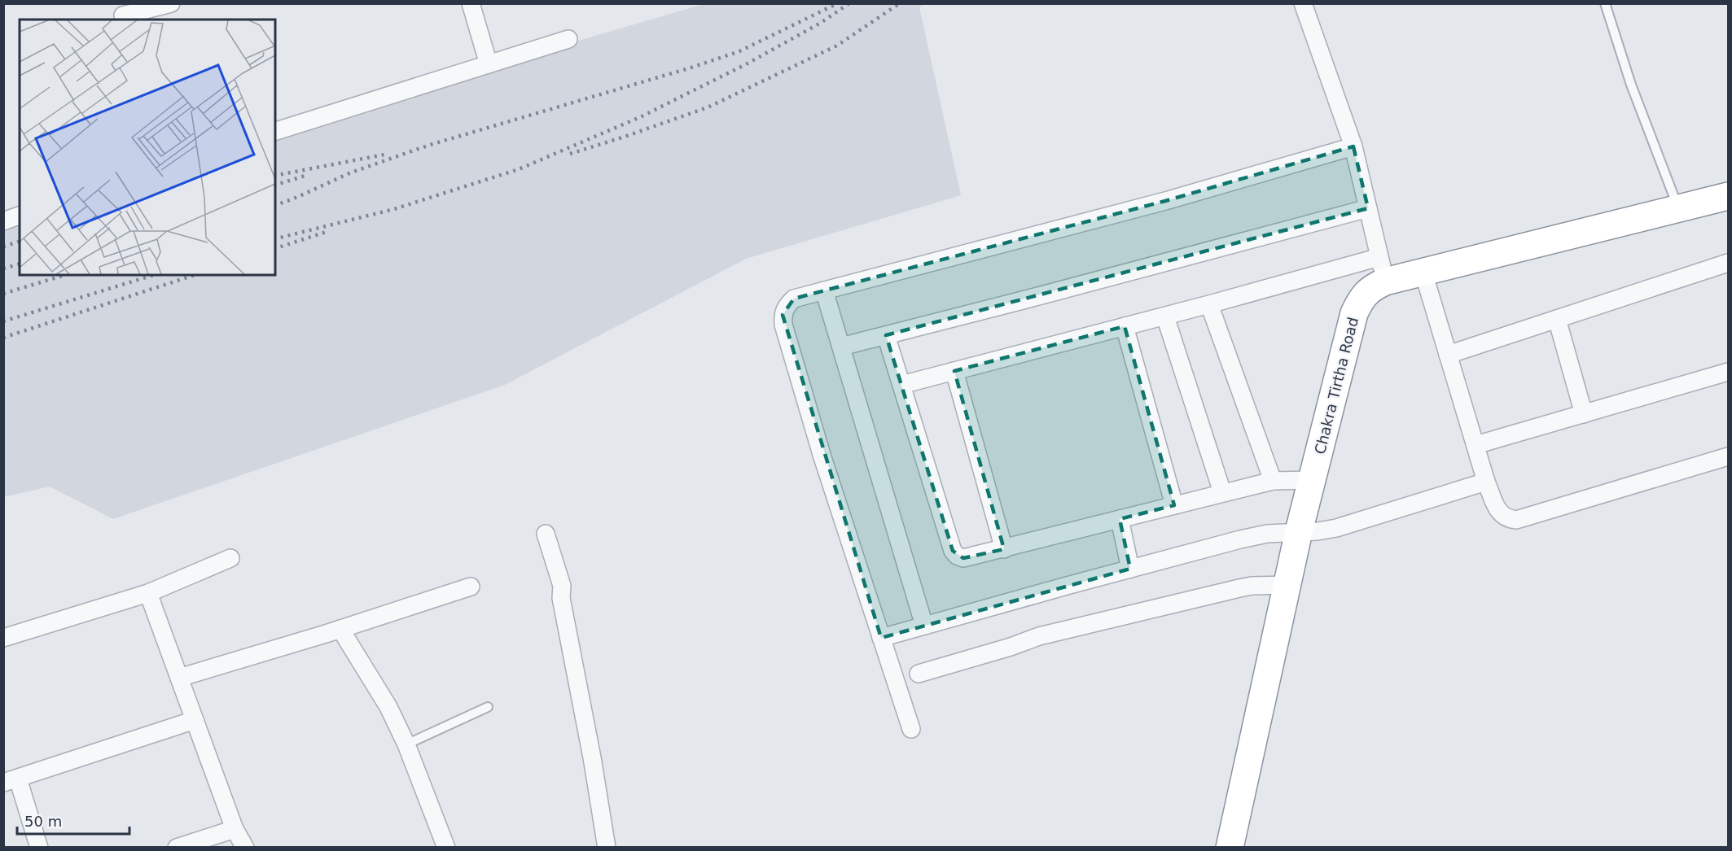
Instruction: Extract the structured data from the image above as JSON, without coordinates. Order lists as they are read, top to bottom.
{
  "streets": {
    "highway": ["Chakra Tirtha Road"]
  },
  "scale_bar": "50 m"
}
